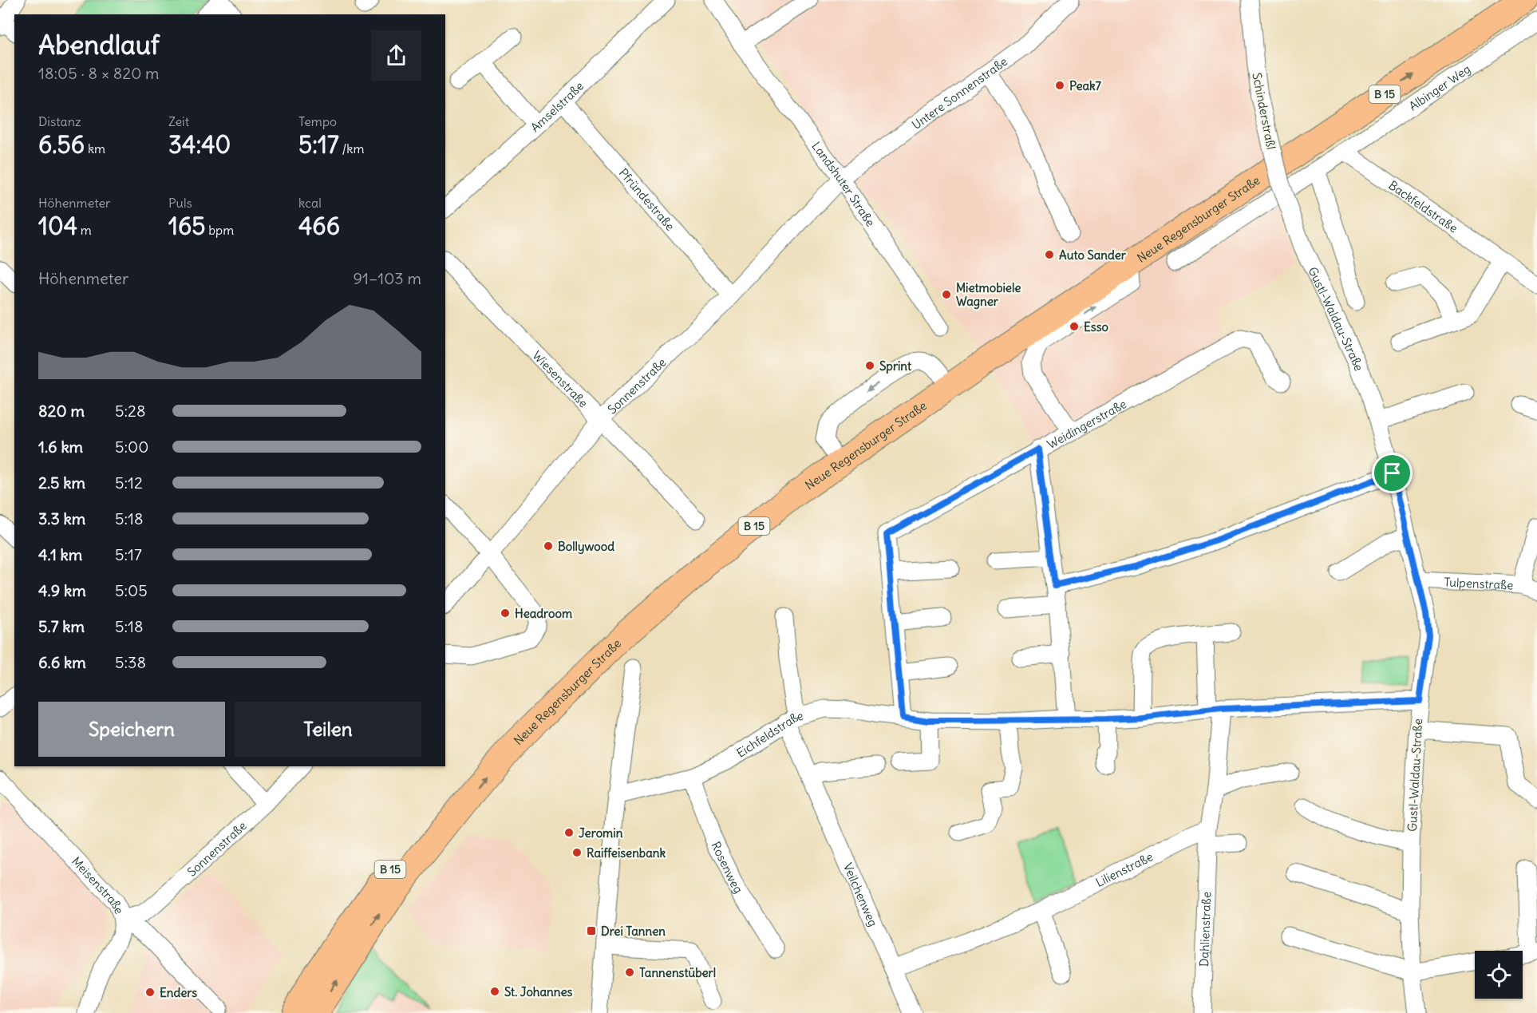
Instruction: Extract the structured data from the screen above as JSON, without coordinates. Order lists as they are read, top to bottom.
{
  "streets": {
    "highway": ["B 15", "Neue Regensburger Straße"],
    "street": [
      "Albinger Weg",
      "Untere Sonnenstraße",
      "Amselstraße",
      "Schinderstraßl",
      "Landshuter Straße",
      "Pfründestraße",
      "Backfeldstraße",
      "Gustl-Waldau-Straße",
      "Wiesenstraße",
      "Sonnenstraße",
      "Weidingerstraße",
      "Tulpenstraße",
      "Eichfeldstraße",
      "Rosenweg",
      "Lilienstraße",
      "Meisenstraße",
      "Veilchenweg",
      "Dahlienstraße"
    ]
  },
  "crossings": [
    ["Albinger Weg", "Backfeldstraße"],
    ["Untere Sonnenstraße", "Landshuter Straße"],
    ["Untere Sonnenstraße", "Sonnenstraße"],
    ["Amselstraße", "Pfründestraße"],
    ["Schinderstraßl", "Gustl-Waldau-Straße"],
    ["Landshuter Straße", "Sonnenstraße"],
    ["Pfründestraße", "Sonnenstraße"],
    ["Gustl-Waldau-Straße", "Tulpenstraße"],
    ["Gustl-Waldau-Straße", "Eichfeldstraße"],
    ["Wiesenstraße", "Sonnenstraße"],
    ["Sonnenstraße", "Meisenstraße"],
    ["Weidingerstraße", "Eichfeldstraße"],
    ["Eichfeldstraße", "Rosenweg"],
    ["Eichfeldstraße", "Veilchenweg"],
    ["Eichfeldstraße", "Dahlienstraße"],
    ["Lilienstraße", "Veilchenweg"],
    ["Lilienstraße", "Dahlienstraße"]
  ],
  "places": {
    "other": [
      "Peak7",
      "Auto Sander",
      "Mietmobiele Wagner",
      "Esso",
      "Sprint",
      "Bollywood",
      "Headroom",
      "Jeromin",
      "Raiffeisenbank",
      "Tannenstüberl",
      "St. Johannes",
      "Enders"
    ],
    "transit": ["Drei Tannen"]
  },
  "page": {
    "heading": ["Abendlauf", "18:05 · 8 × 820 m"],
    "stats": [
      ["Distanz", "6.56 km"],
      ["Zeit", "34:40"],
      ["Tempo", "5:17 /km"],
      ["Höhenmeter", "104 m"],
      ["Puls", "165 bpm"],
      ["kcal", "466"]
    ],
    "chart": ["Höhenmeter", "91–103 m"],
    "list": [
      {
        "name": "820 m",
        "note": "5:28"
      },
      {
        "name": "1.6 km",
        "note": "5:00"
      },
      {
        "name": "2.5 km",
        "note": "5:12"
      },
      {
        "name": "3.3 km",
        "note": "5:18"
      },
      {
        "name": "4.1 km",
        "note": "5:17"
      },
      {
        "name": "4.9 km",
        "note": "5:05"
      },
      {
        "name": "5.7 km",
        "note": "5:18"
      },
      {
        "name": "6.6 km",
        "note": "5:38"
      }
    ],
    "buttons": ["Speichern", "Teilen"]
  }
}
